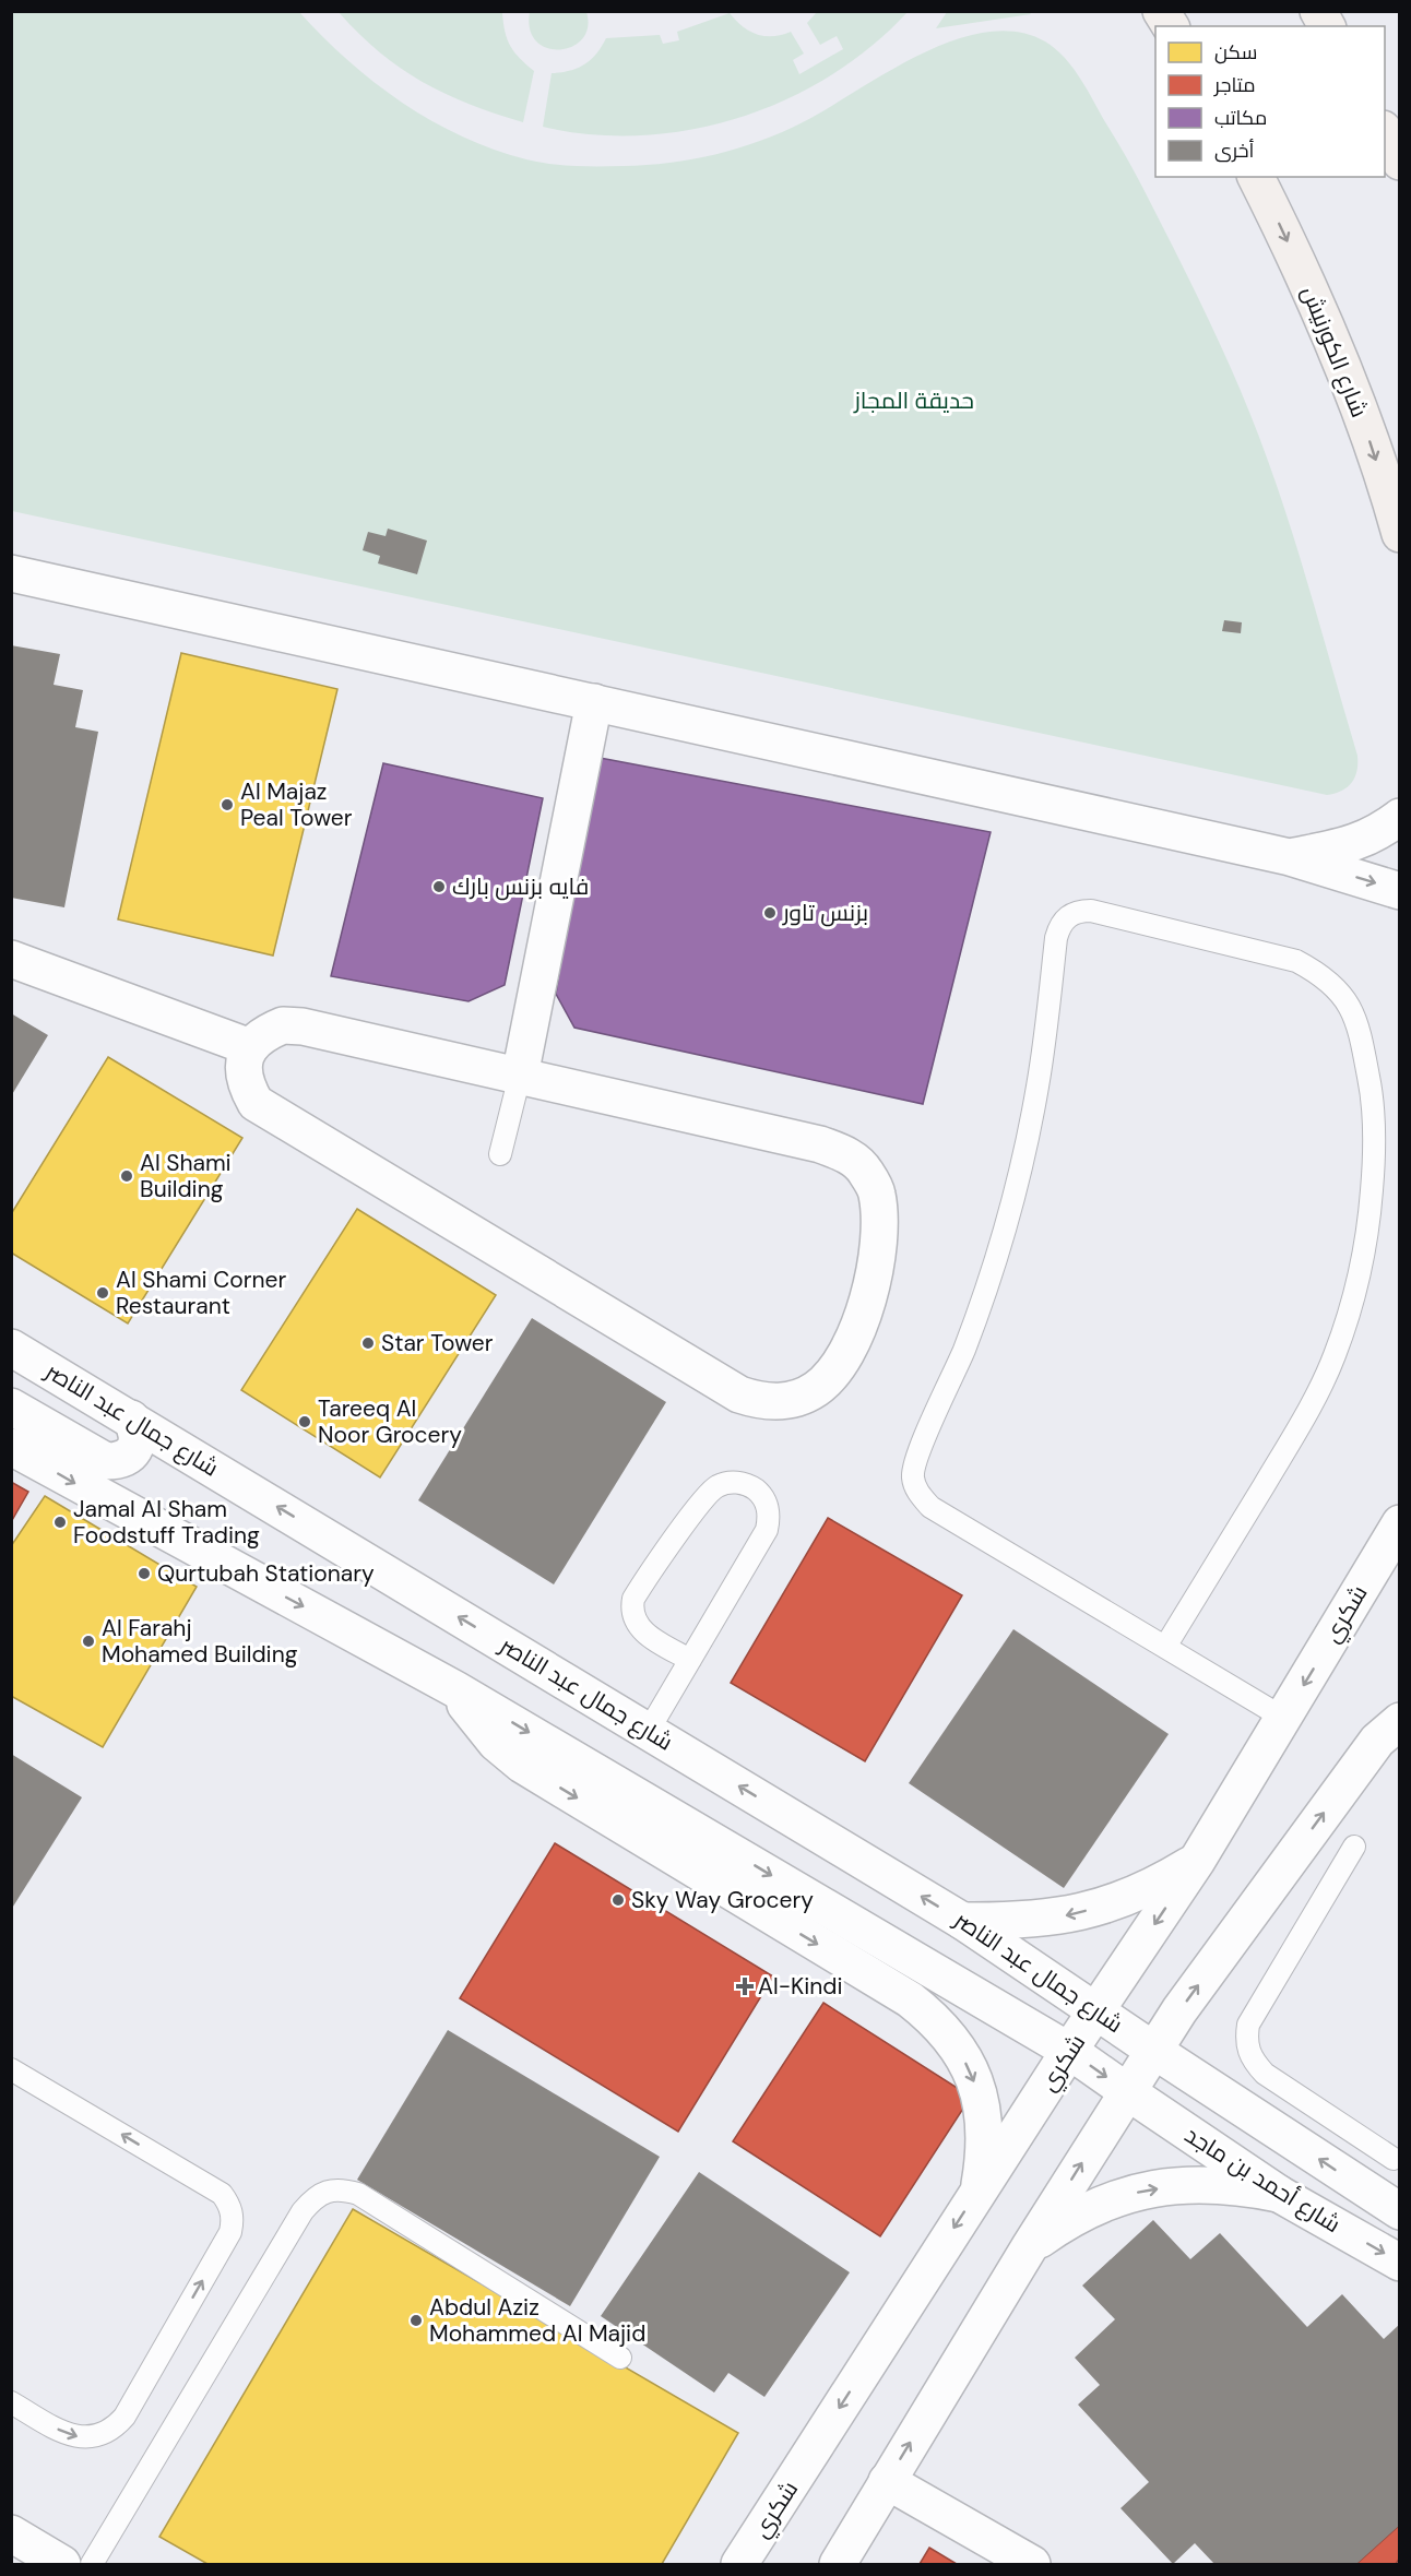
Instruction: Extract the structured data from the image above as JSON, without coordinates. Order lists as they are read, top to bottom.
{
  "streets": {
    "main road": ["شارع الكورنيش"],
    "street": ["شارع جمال عبد الناصر", "شكري", "شارع أحمد بن ماجد"]
  },
  "crossings": [
    ["شارع جمال عبد الناصر", "شكري"],
    ["شارع جمال عبد الناصر", "شارع أحمد بن ماجد"]
  ],
  "one_way": ["شارع الكورنيش"],
  "parks": ["حديقة المجاز"],
  "places": {
    "other": [
      "Al Majaz Peal Tower",
      "فايه بزنس بارك",
      "بزنس تاور",
      "Al Shami Building",
      "Al Shami Corner Restaurant",
      "Star Tower",
      "Tareeq Al Noor Grocery",
      "Jamal Al Sham Foodstuff Trading",
      "Qurtubah Stationary",
      "Al Farahj Mohamed Building",
      "Sky Way Grocery",
      "Abdul Aziz Mohammed Al Majid"
    ],
    "health": ["Al-Kindi"]
  },
  "legend": [
    "سكن",
    "متاجر",
    "مكاتب",
    "أخرى"
  ]
}
